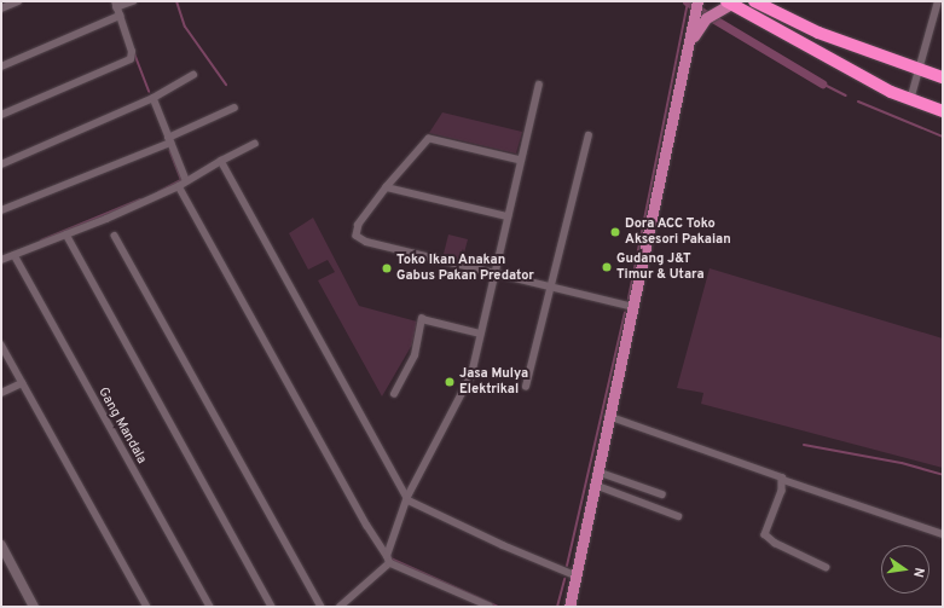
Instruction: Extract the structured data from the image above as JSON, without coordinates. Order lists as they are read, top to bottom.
{
  "streets": {
    "street": ["Gang Mandala"]
  },
  "places": [
    "Dora ACC Toko Aksesori Pakaian",
    "Gudang J&T Timur & Utara",
    "Toko Ikan Anakan Gabus Pakan Predator",
    "Jasa Mulya Elektrikal"
  ],
  "north": "right"
}
